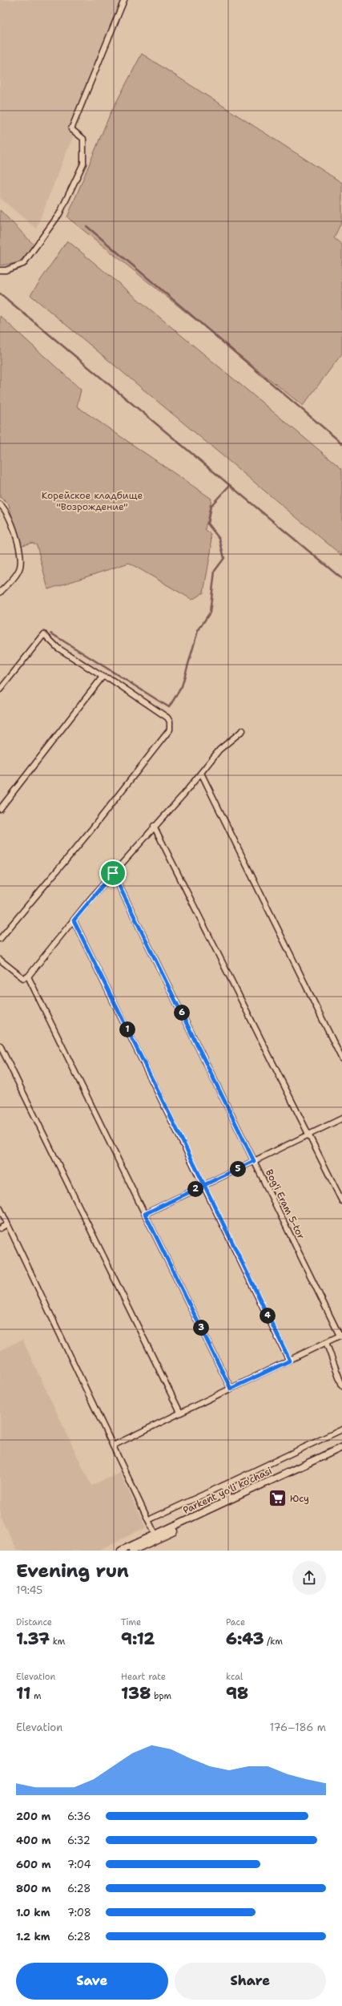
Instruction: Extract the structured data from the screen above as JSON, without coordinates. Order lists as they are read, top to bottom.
{
  "streets": {
    "street": ["Bog'i Eram 5-tor", "Parkent yo'li ko'chasi"]
  },
  "parks": ["Корейское кладбище \"Возрождение\""],
  "places": {
    "supermarket": ["Юсу"]
  },
  "page": {
    "pins": [
      "6",
      "1",
      "5",
      "2",
      "4",
      "3"
    ],
    "heading": ["Evening run", "19:45"],
    "stats": [
      ["Distance", "1.37 km"],
      ["Time", "9:12"],
      ["Pace", "6:43 /km"],
      ["Elevation", "11 m"],
      ["Heart rate", "138 bpm"],
      ["kcal", "98"]
    ],
    "chart": ["Elevation", "176–186 m"],
    "list": [
      {
        "name": "200 m",
        "note": "6:36"
      },
      {
        "name": "400 m",
        "note": "6:32"
      },
      {
        "name": "600 m",
        "note": "7:04"
      },
      {
        "name": "800 m",
        "note": "6:28"
      },
      {
        "name": "1.0 km",
        "note": "7:08"
      },
      {
        "name": "1.2 km",
        "note": "6:28"
      }
    ],
    "buttons": ["Save", "Share"]
  }
}
